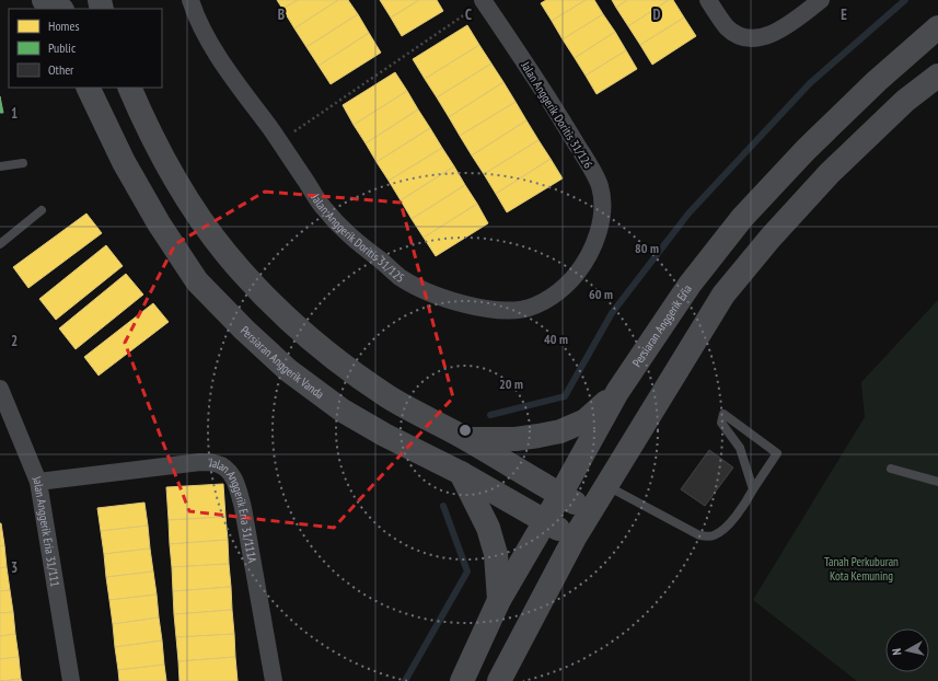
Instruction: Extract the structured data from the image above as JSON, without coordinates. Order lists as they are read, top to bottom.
{
  "streets": {
    "main road": ["Persiaran Anggerik Eria", "Persiaran Anggerik Vanda"],
    "street": [
      "Jalan Anggerik Doritis 31/126",
      "Jalan Anggerik Doritis 31/125",
      "Jalan Anggerik Eria 31/111A",
      "Jalan Anggerik Eria 31/111"
    ]
  },
  "crossings": [
    ["Jalan Anggerik Doritis 31/126", "Jalan Anggerik Doritis 31/125"],
    ["Persiaran Anggerik Eria", "Persiaran Anggerik Vanda"],
    ["Jalan Anggerik Eria 31/111A", "Jalan Anggerik Eria 31/111"]
  ],
  "parks": ["Tanah Perkuburan Kota Kemuning"],
  "legend": ["Homes", "Public", "Other"],
  "north": "left",
  "grid": {
    "columns": [
      "B",
      "C",
      "D",
      "E"
    ],
    "rows": ["1", "2", "3"]
  },
  "rings": [
    "80 m",
    "60 m",
    "40 m",
    "20 m"
  ]
}
